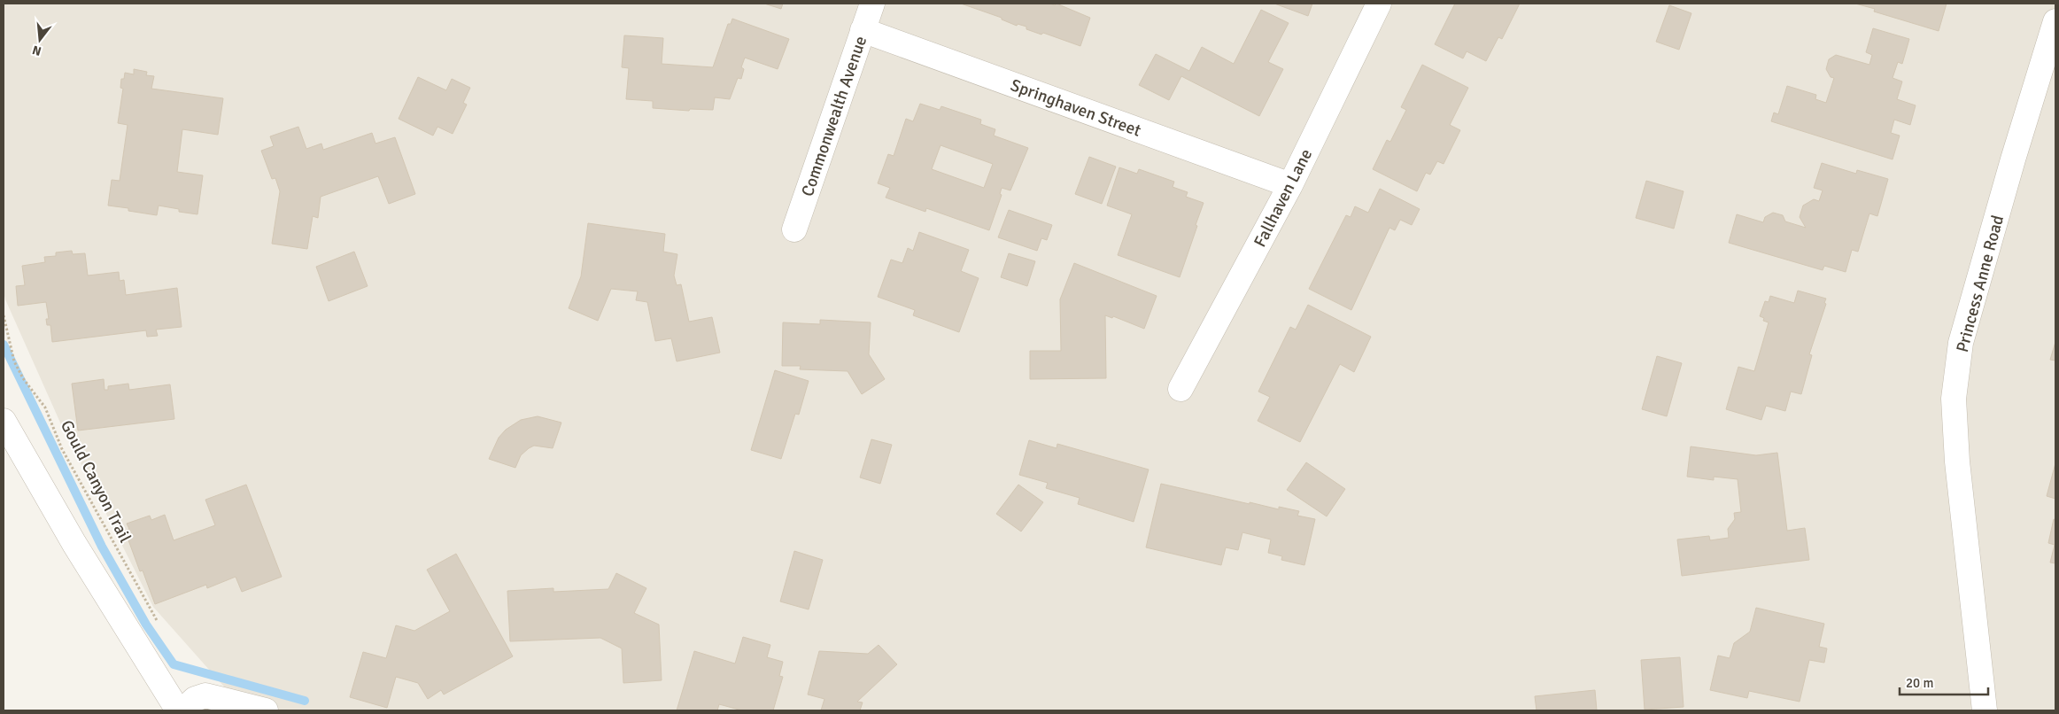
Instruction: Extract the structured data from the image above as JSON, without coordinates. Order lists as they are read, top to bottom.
{
  "streets": {
    "street": [
      "Springhaven Street",
      "Commonwealth Avenue",
      "Fallhaven Lane",
      "Princess Anne Road"
    ],
    "path": ["Gould Canyon Trail"]
  },
  "crossings": [
    ["Springhaven Street", "Commonwealth Avenue"],
    ["Springhaven Street", "Fallhaven Lane"]
  ],
  "scale_bar": "20 m",
  "north": "bottom"
}
